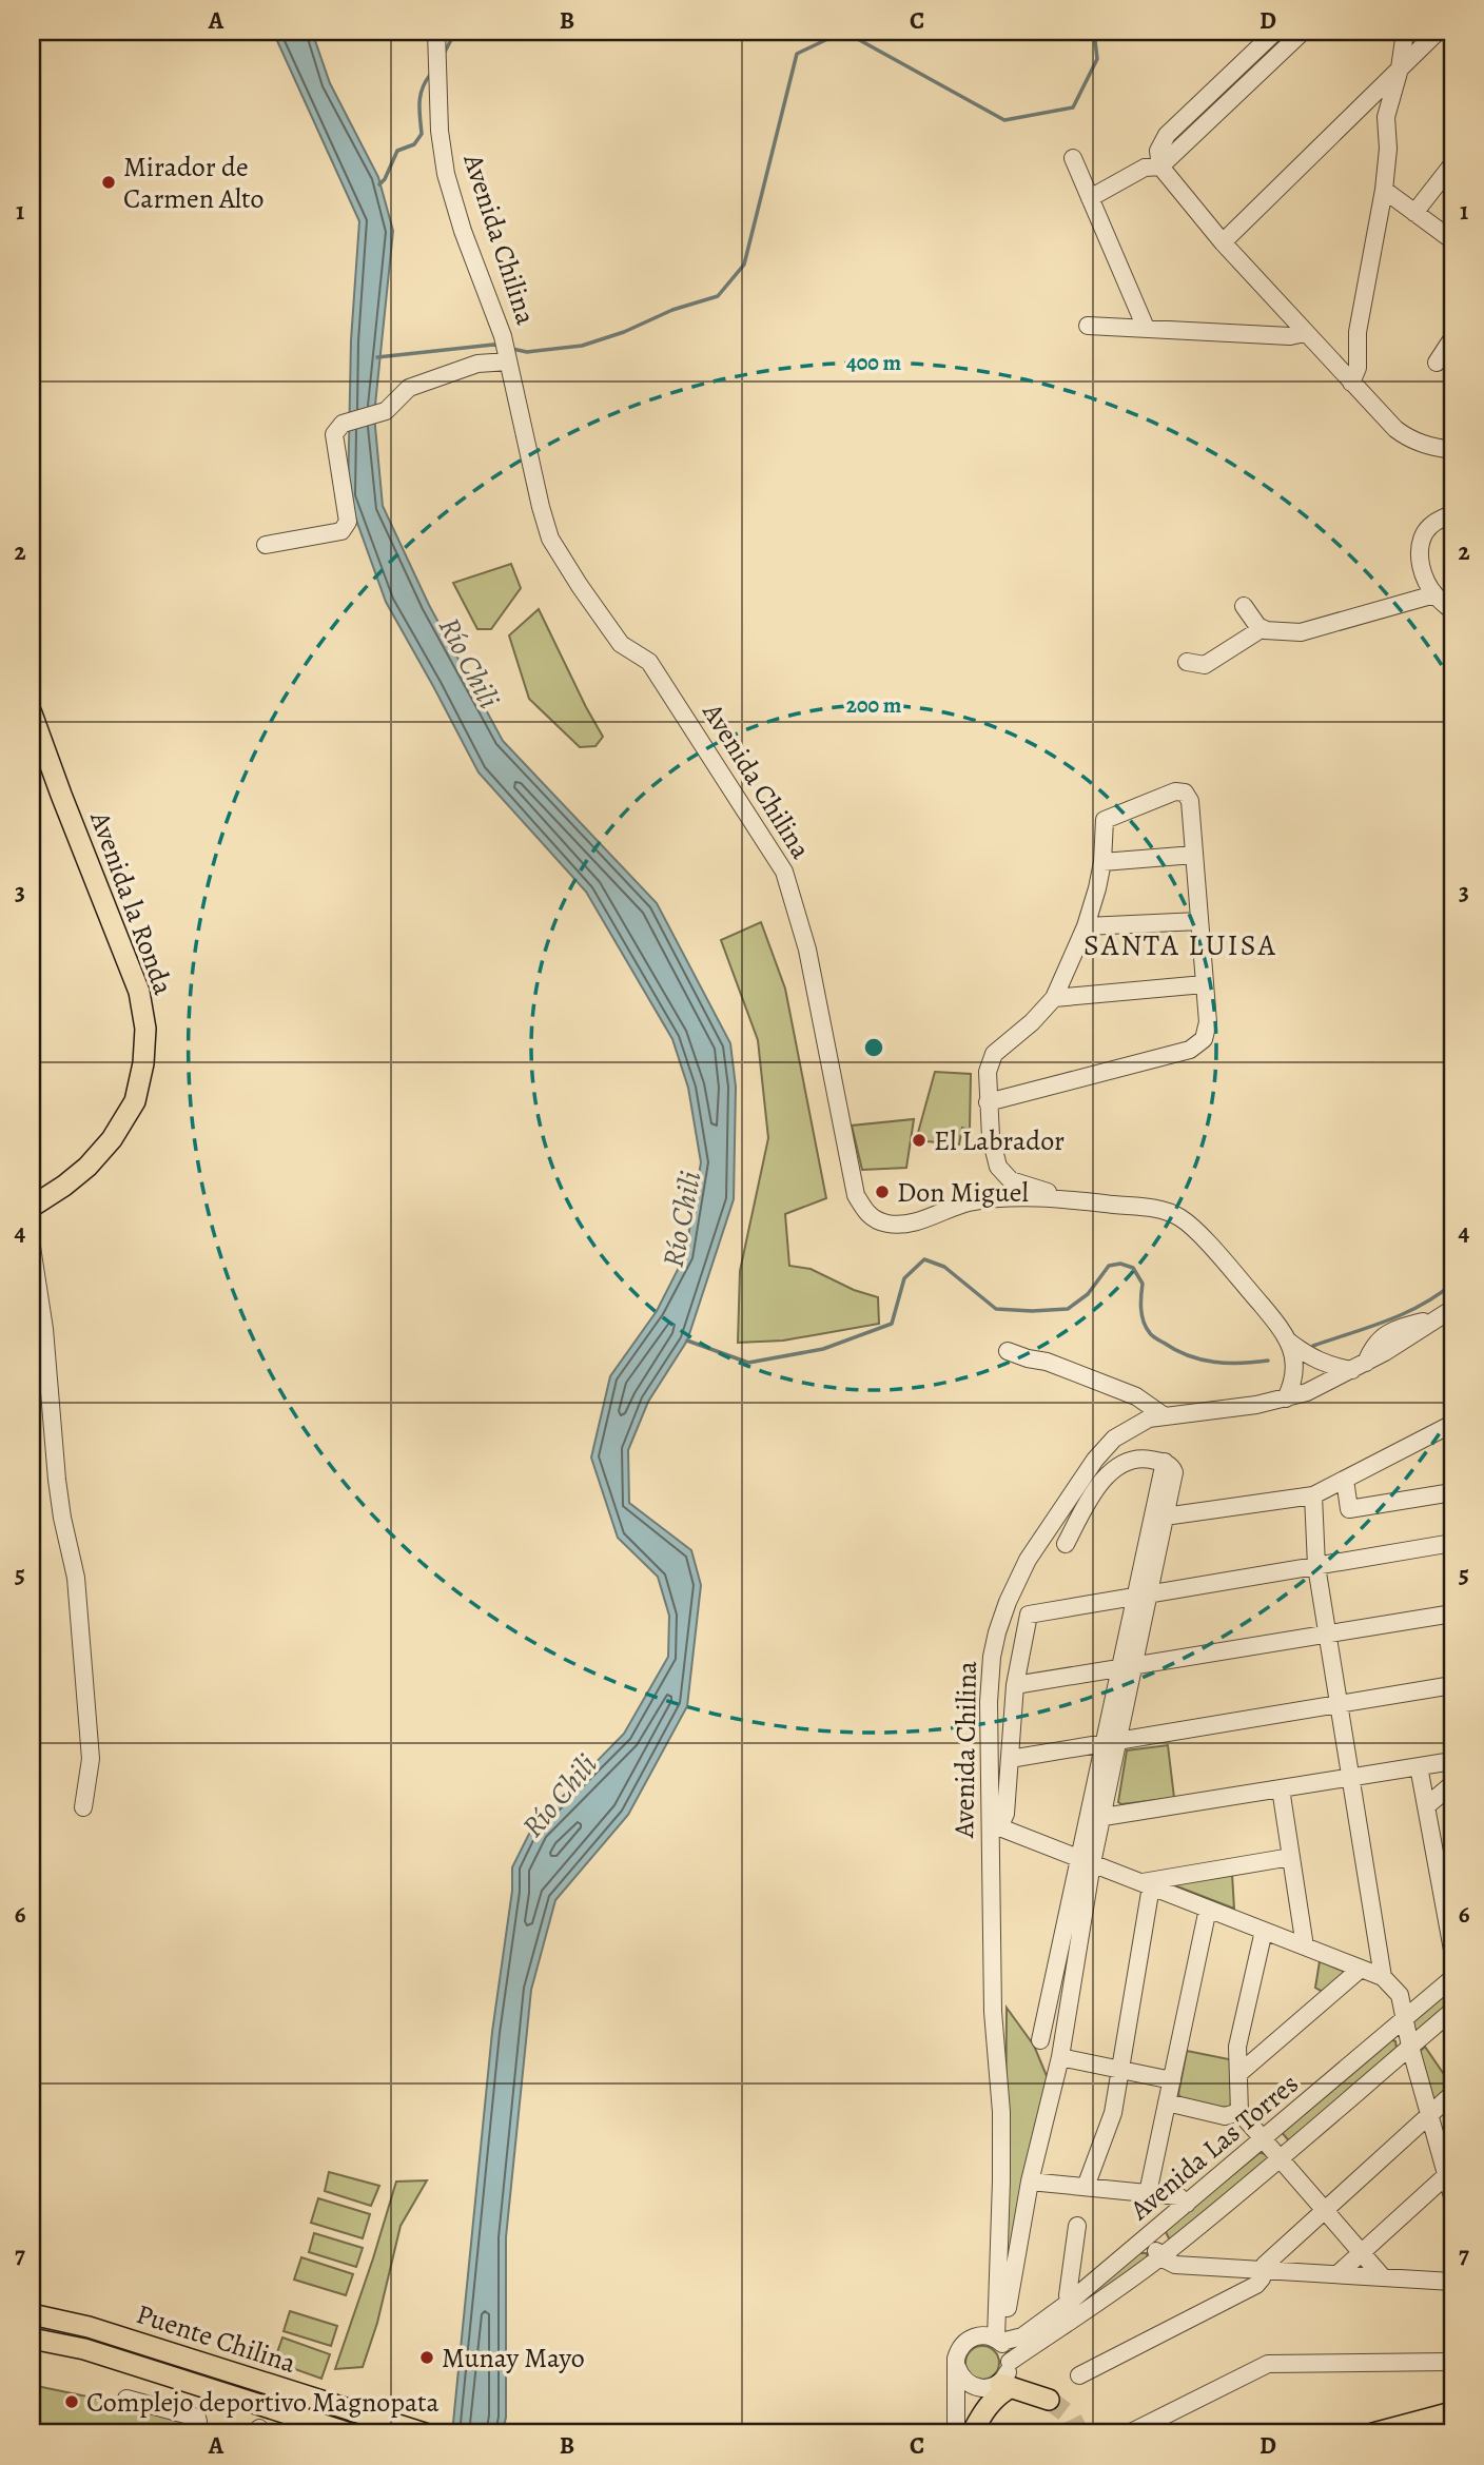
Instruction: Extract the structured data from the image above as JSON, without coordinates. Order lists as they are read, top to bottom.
{
  "streets": {
    "main road": ["Avenida la Ronda", "Puente Chilina"],
    "street": ["Avenida Chilina", "Avenida Las Torres"]
  },
  "crossings": [
    ["Avenida Chilina", "Avenida Las Torres"]
  ],
  "districts": ["SANTA LUISA"],
  "water": ["Río Chili"],
  "places": [
    "Mirador de Carmen Alto",
    "El Labrador",
    "Don Miguel",
    "Munay Mayo",
    "Complejo deportivo Magnopata"
  ],
  "grid": {
    "columns": [
      "A",
      "B",
      "C",
      "D"
    ],
    "rows": [
      "1",
      "2",
      "3",
      "4",
      "5",
      "6",
      "7"
    ]
  },
  "rings": ["400 m", "200 m"]
}
